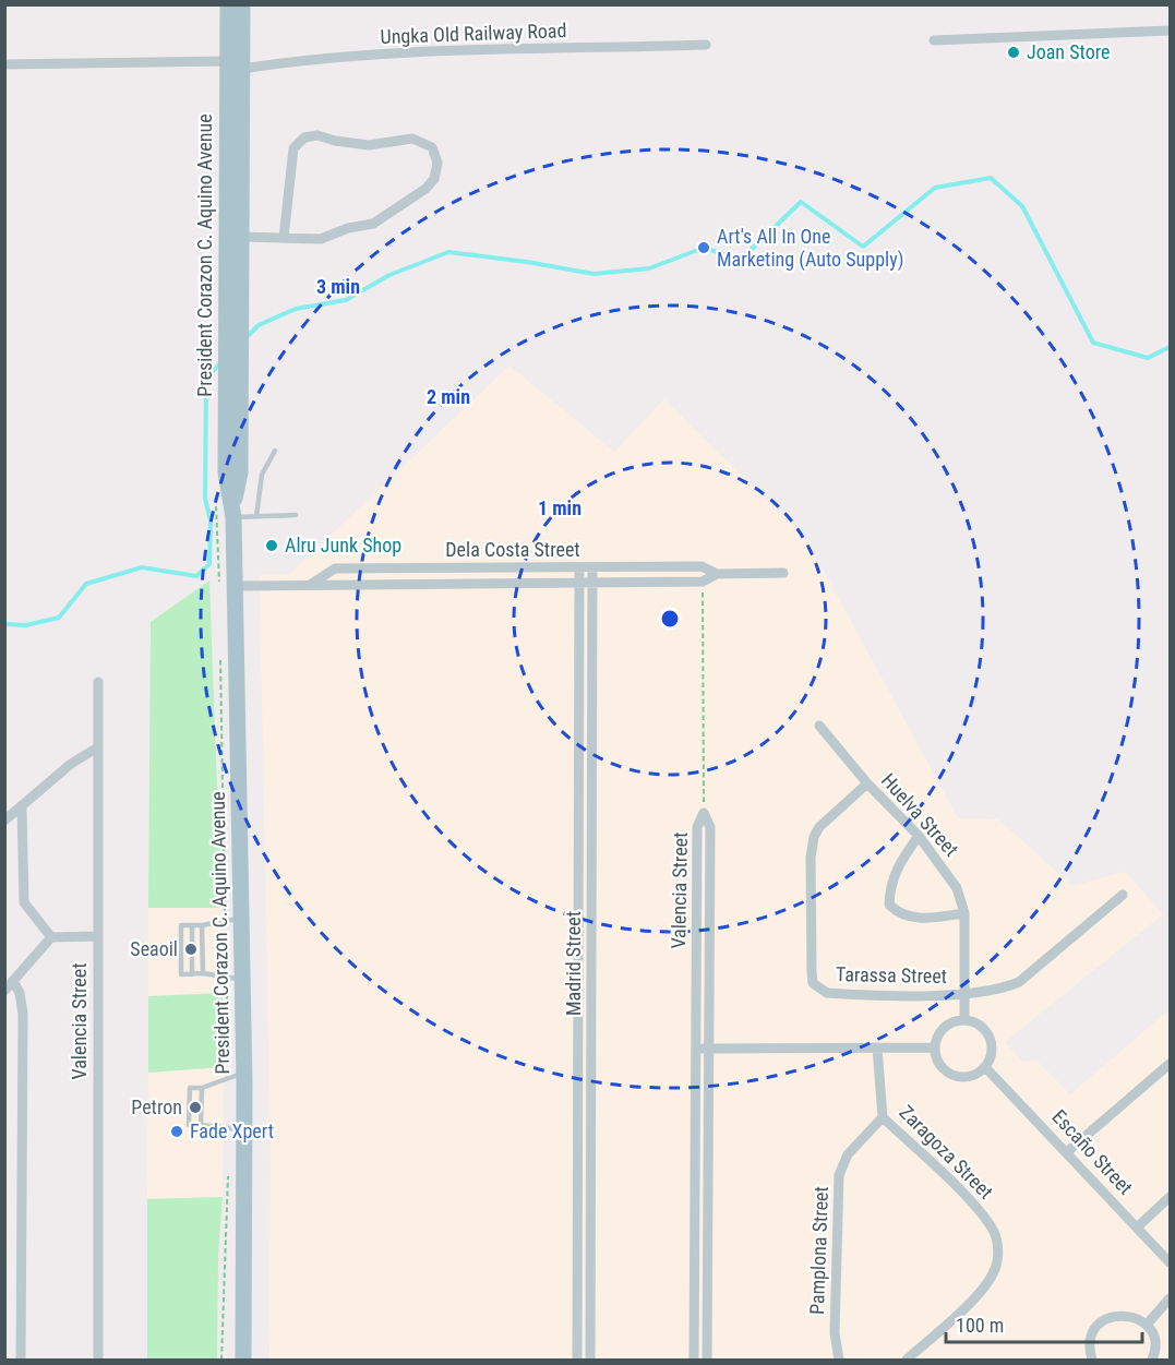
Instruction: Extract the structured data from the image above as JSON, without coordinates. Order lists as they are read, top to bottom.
{
  "streets": {
    "main road": ["President Corazon C. Aquino Avenue"],
    "street": [
      "Ungka Old Railway Road",
      "Dela Costa Street",
      "Huelva Street",
      "Valencia Street",
      "Madrid Street",
      "Tarassa Street",
      "Zaragoza Street",
      "Escaño Street",
      "Pamplona Street"
    ]
  },
  "crossings": [
    ["Ungka Old Railway Road", "President Corazon C. Aquino Avenue"],
    ["President Corazon C. Aquino Avenue", "Dela Costa Street"],
    ["Dela Costa Street", "Madrid Street"],
    ["Huelva Street", "Tarassa Street"],
    ["Huelva Street", "Escaño Street"],
    ["Zaragoza Street", "Pamplona Street"]
  ],
  "places": [
    "Joan Store",
    "Art's All In One Marketing (Auto Supply)",
    "Alru Junk Shop",
    "Seaoil",
    "Petron",
    "Fade Xpert"
  ],
  "scale_bar": "100 m",
  "rings": ["3 min", "2 min", "1 min"]
}
